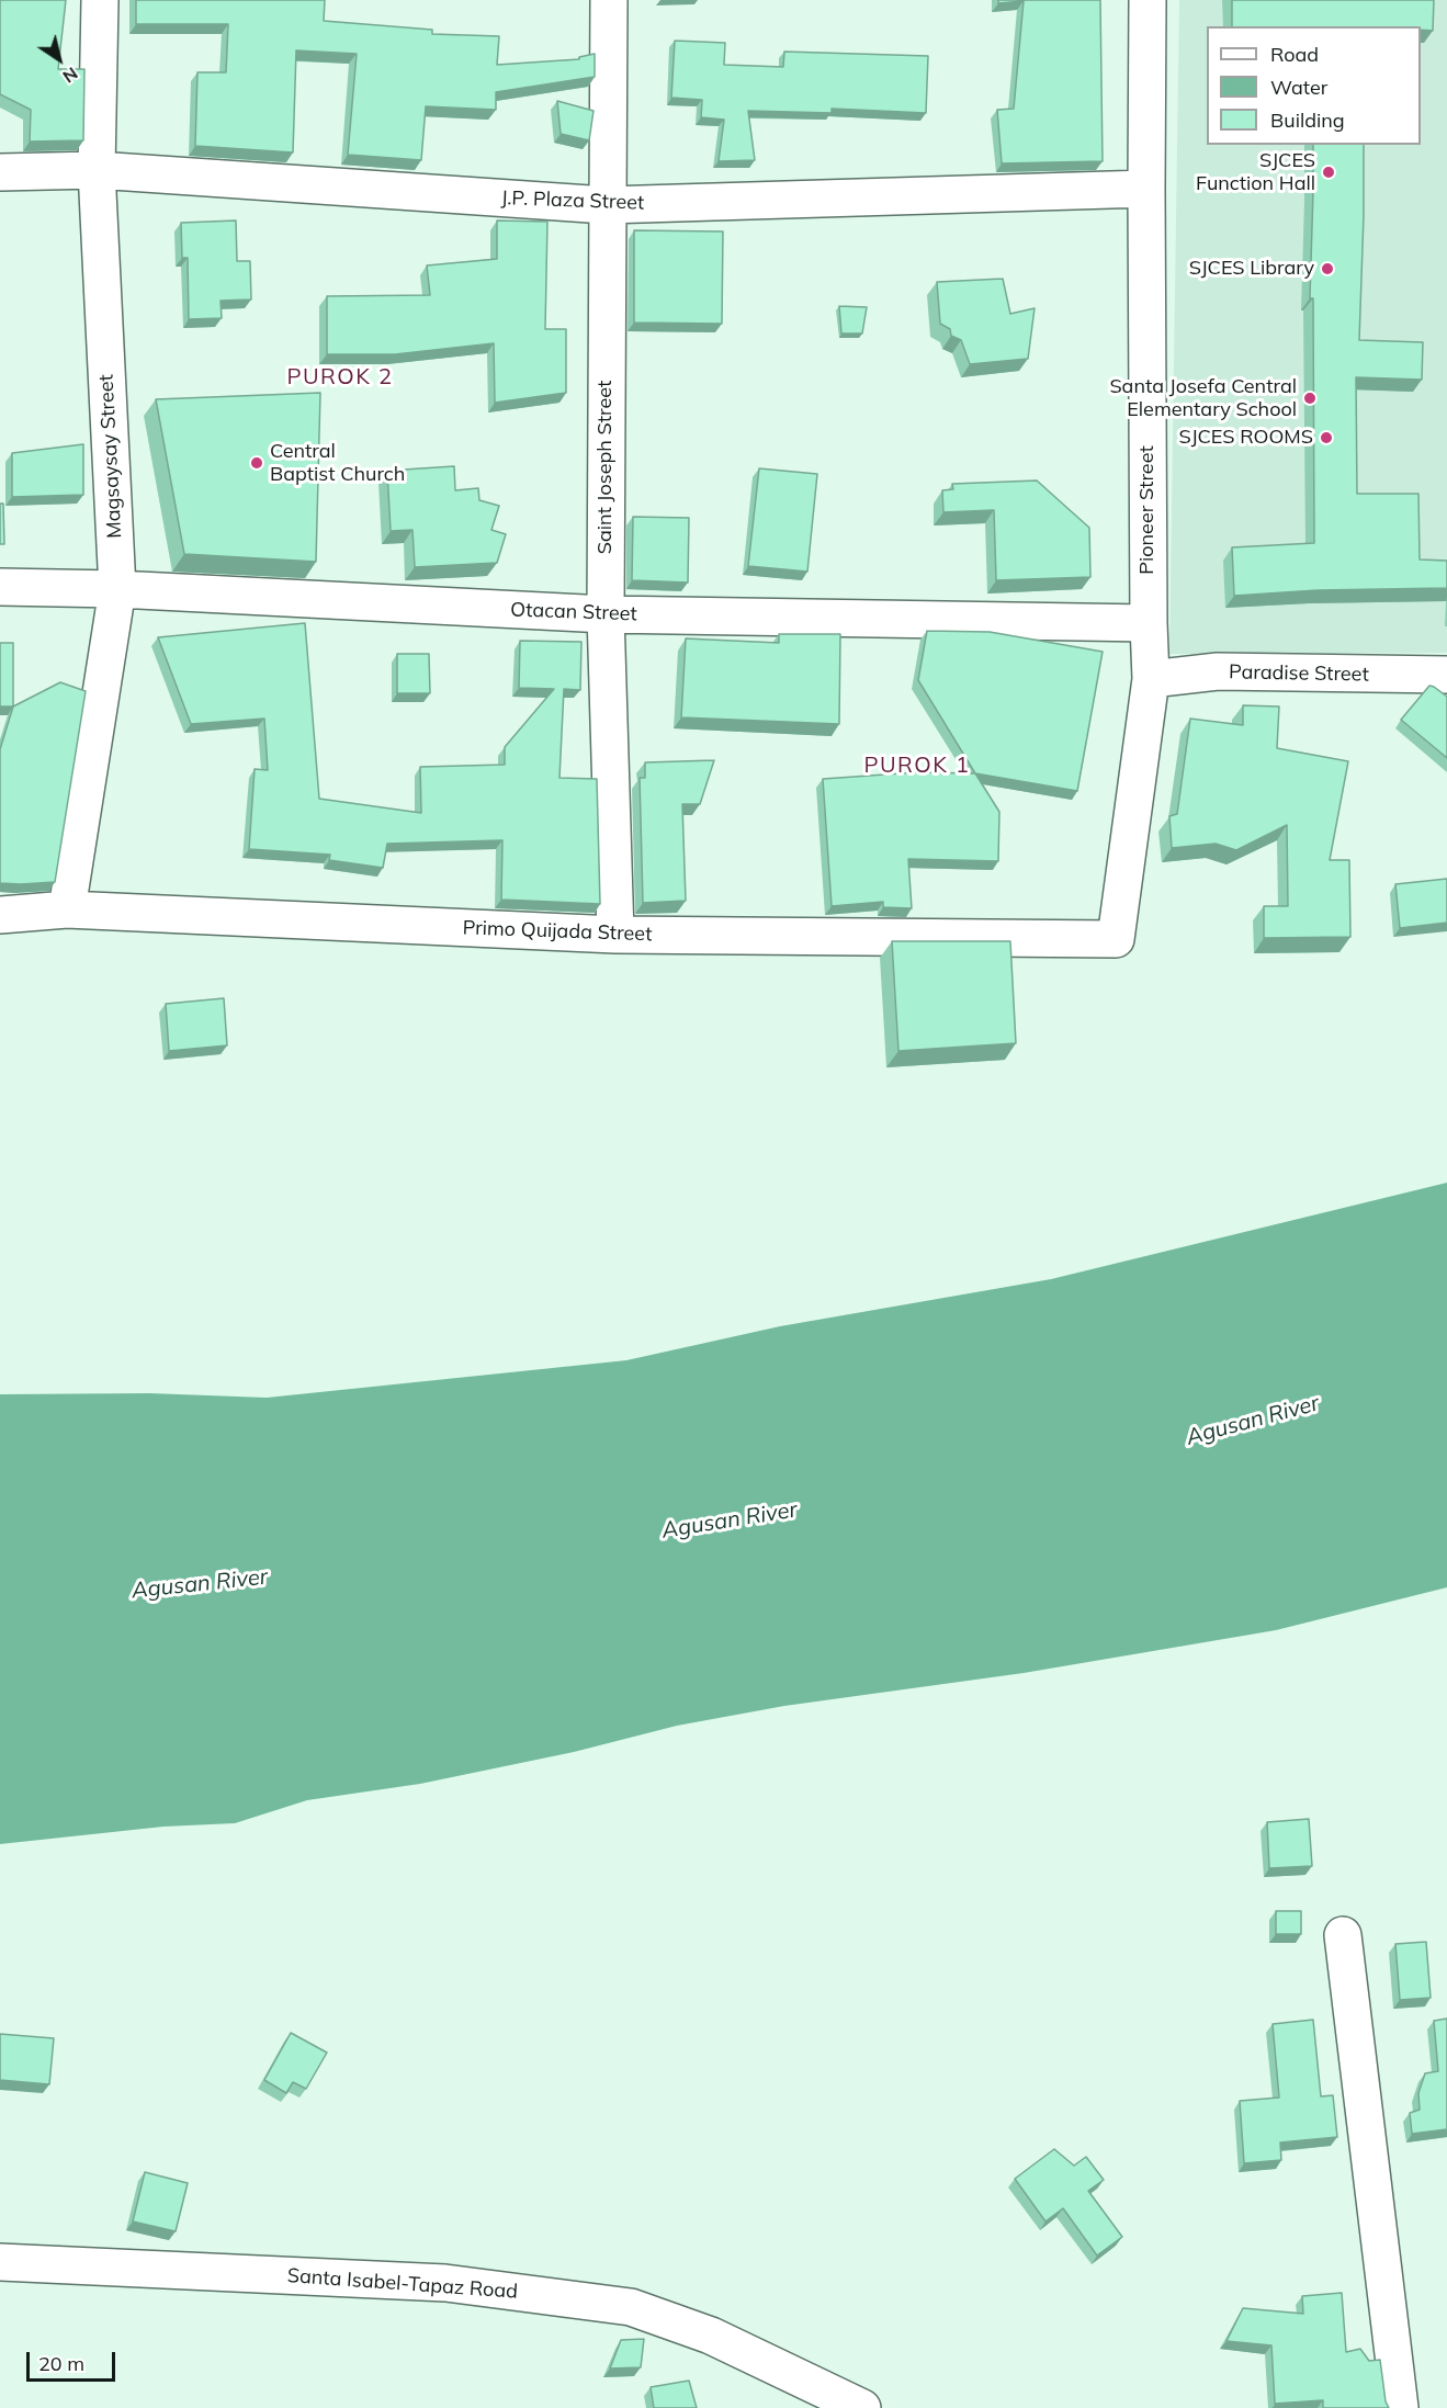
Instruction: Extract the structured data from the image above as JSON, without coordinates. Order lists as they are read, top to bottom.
{
  "streets": {
    "street": [
      "J.P. Plaza Street",
      "Magsaysay Street",
      "Saint Joseph Street",
      "Pioneer Street",
      "Otacan Street",
      "Paradise Street",
      "Primo Quijada Street",
      "Santa Isabel-Tapaz Road"
    ]
  },
  "crossings": [
    ["J.P. Plaza Street", "Magsaysay Street"],
    ["J.P. Plaza Street", "Saint Joseph Street"],
    ["J.P. Plaza Street", "Pioneer Street"],
    ["Magsaysay Street", "Otacan Street"],
    ["Magsaysay Street", "Primo Quijada Street"],
    ["Saint Joseph Street", "Otacan Street"],
    ["Saint Joseph Street", "Primo Quijada Street"],
    ["Pioneer Street", "Otacan Street"],
    ["Pioneer Street", "Paradise Street"],
    ["Pioneer Street", "Primo Quijada Street"]
  ],
  "districts": ["PUROK 2", "PUROK 1"],
  "water": ["Agusan River"],
  "places": [
    "SJCES Function Hall",
    "SJCES Library",
    "Santa Josefa Central Elementary School",
    "SJCES ROOMS",
    "Central Baptist Church"
  ],
  "legend": ["Road", "Water", "Building"],
  "scale_bar": "20 m",
  "north": "bottom right"
}
